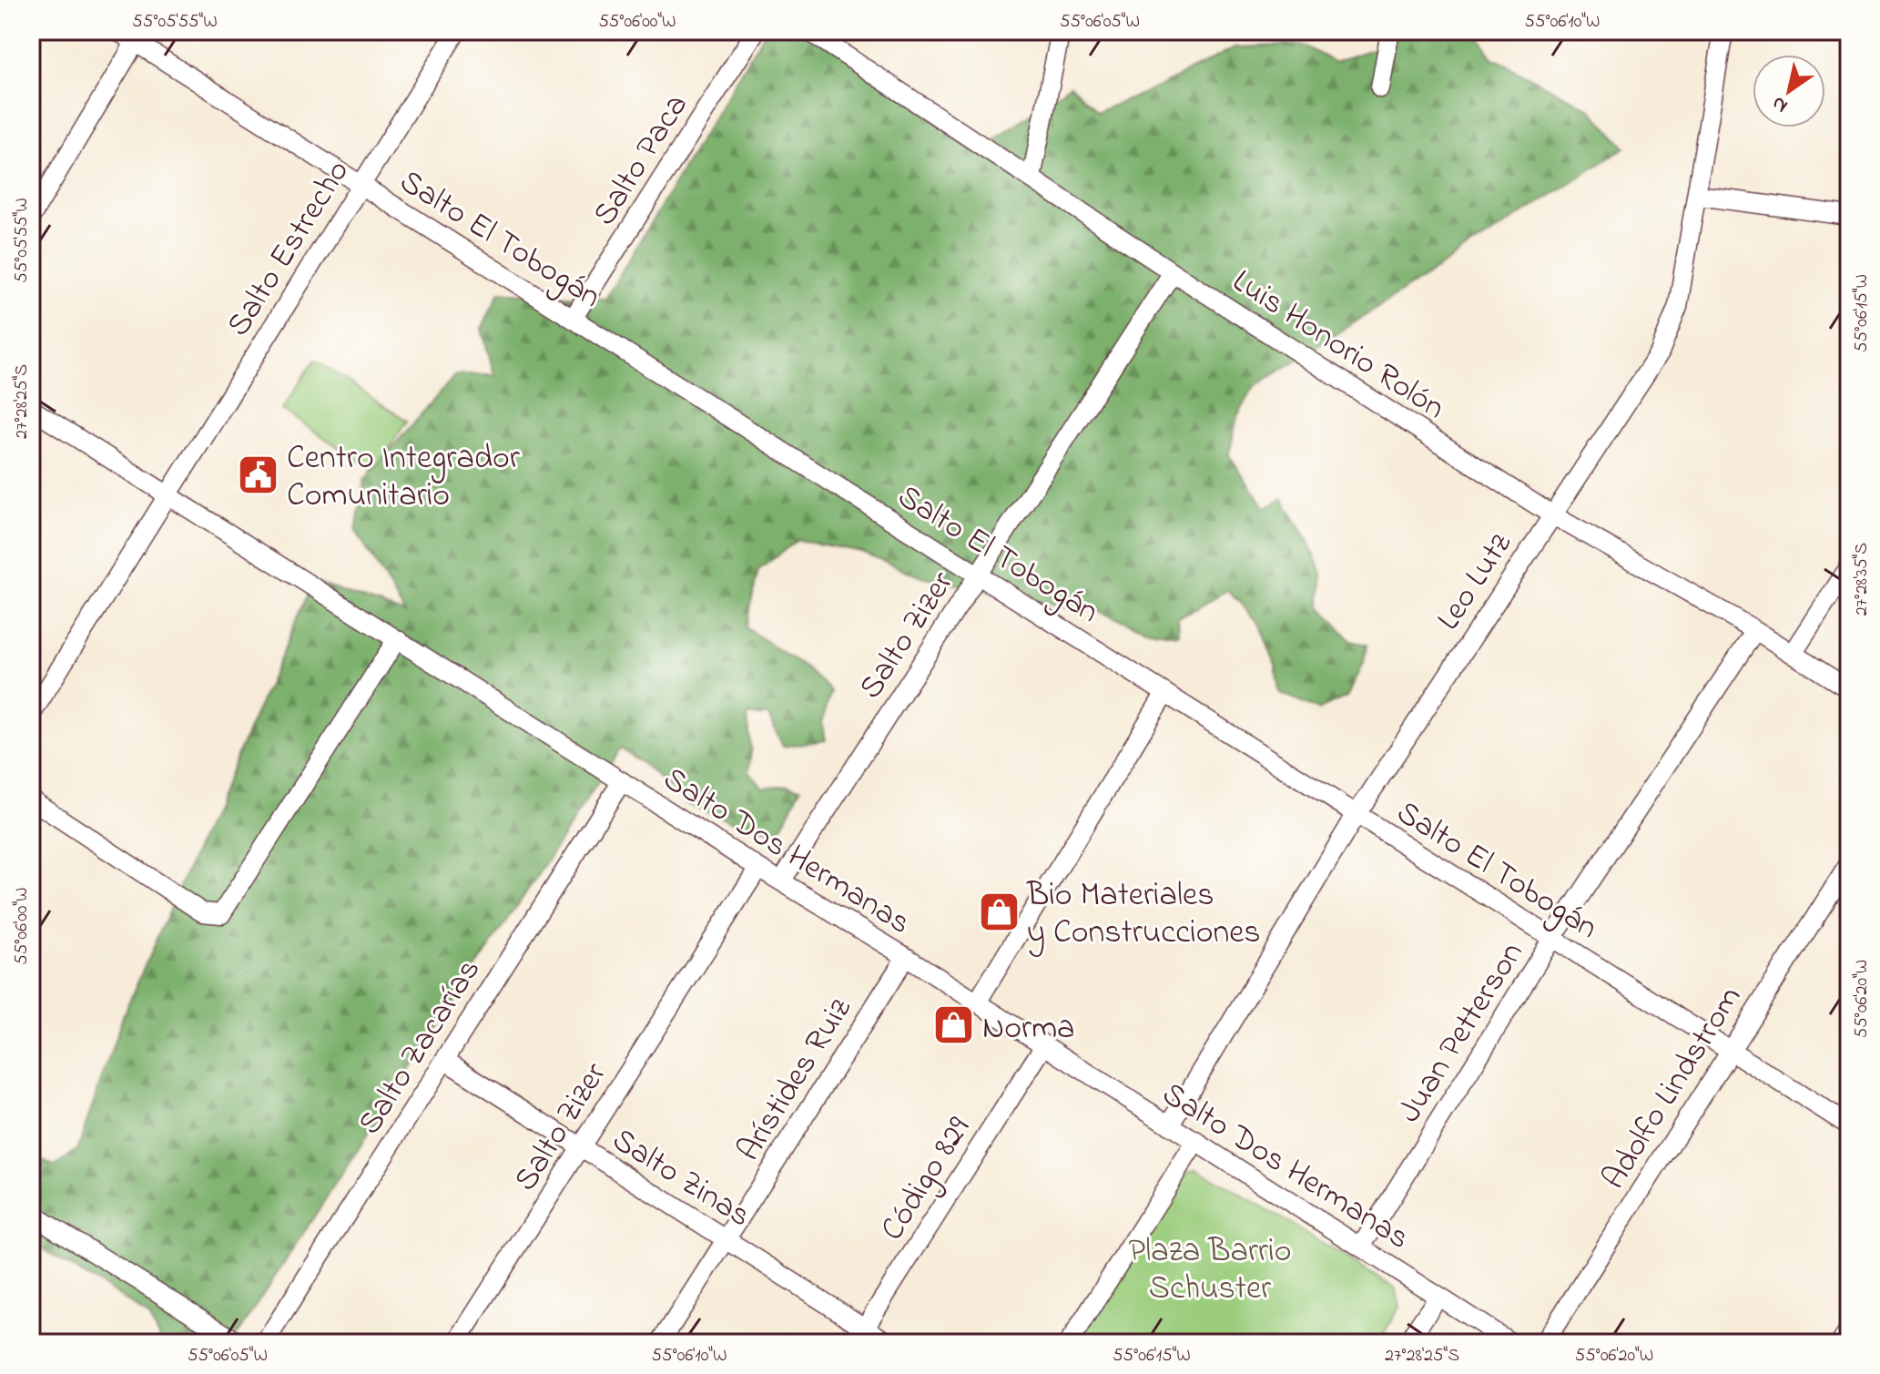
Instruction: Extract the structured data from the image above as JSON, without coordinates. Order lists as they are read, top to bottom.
{
  "streets": {
    "street": [
      "Salto Paca",
      "Salto El Tobogán",
      "Salto Estrecho",
      "Luis Honorio Rolón",
      "Leo Lutz",
      "Salto Zizer",
      "Salto Dos Hermanas",
      "Juan Petterson",
      "Salto Zacarías",
      "Arístides Ruiz",
      "Adolfo Lindstrom",
      "Salto Zinas",
      "Código 829"
    ]
  },
  "crossings": [
    ["Salto Paca", "Salto El Tobogán"],
    ["Salto El Tobogán", "Salto Estrecho"],
    ["Salto El Tobogán", "Leo Lutz"],
    ["Salto El Tobogán", "Salto Zizer"],
    ["Salto El Tobogán", "Juan Petterson"],
    ["Salto El Tobogán", "Adolfo Lindstrom"],
    ["Salto Estrecho", "Salto Dos Hermanas"],
    ["Luis Honorio Rolón", "Leo Lutz"],
    ["Luis Honorio Rolón", "Salto Zizer"],
    ["Luis Honorio Rolón", "Juan Petterson"],
    ["Leo Lutz", "Salto Dos Hermanas"],
    ["Salto Zizer", "Salto Dos Hermanas"],
    ["Salto Zizer", "Salto Zinas"],
    ["Salto Dos Hermanas", "Juan Petterson"],
    ["Salto Dos Hermanas", "Salto Zacarías"],
    ["Salto Dos Hermanas", "Arístides Ruiz"],
    ["Salto Dos Hermanas", "Código 829"],
    ["Salto Zacarías", "Salto Zinas"],
    ["Arístides Ruiz", "Salto Zinas"],
    ["Salto Zinas", "Código 829"]
  ],
  "parks": ["Plaza Barrio Schuster"],
  "places": {
    "public building": ["Centro Integrador Comunitario"],
    "shop": ["Bio Materiales y Construcciones", "Norma"]
  },
  "north": "bottom left",
  "coordinates": [
    "55°05'55\"W",
    "55°06'00\"W",
    "55°06'05\"W",
    "55°06'10\"W",
    "55°06'15\"W",
    "27°28'25\"S",
    "27°28'35\"S",
    "55°06'20\"W"
  ]
}
